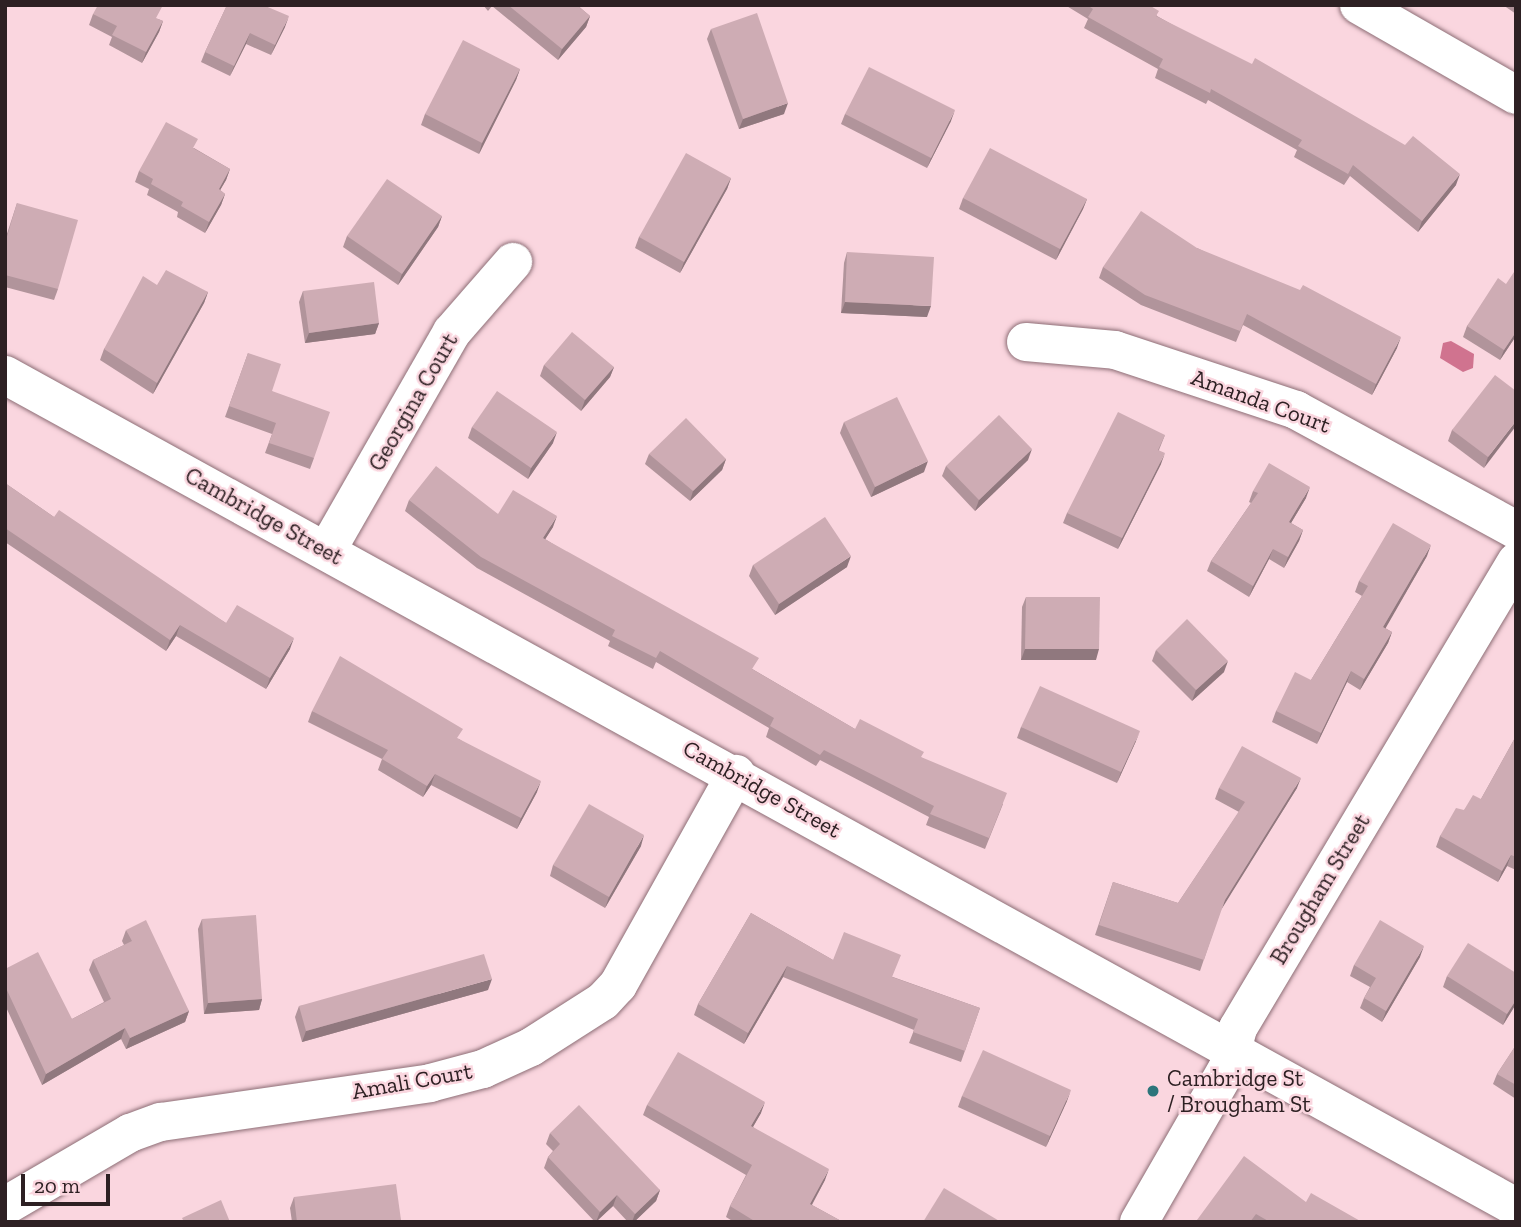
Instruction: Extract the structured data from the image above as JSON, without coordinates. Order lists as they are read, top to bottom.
{
  "streets": {
    "street": [
      "Amanda Court",
      "Georgina Court",
      "Cambridge Street",
      "Brougham Street",
      "Amali Court"
    ]
  },
  "crossings": [
    ["Georgina Court", "Cambridge Street"],
    ["Cambridge Street", "Brougham Street"],
    ["Cambridge Street", "Amali Court"]
  ],
  "places": ["Cambridge St / Brougham St"],
  "scale_bar": "20 m"
}
